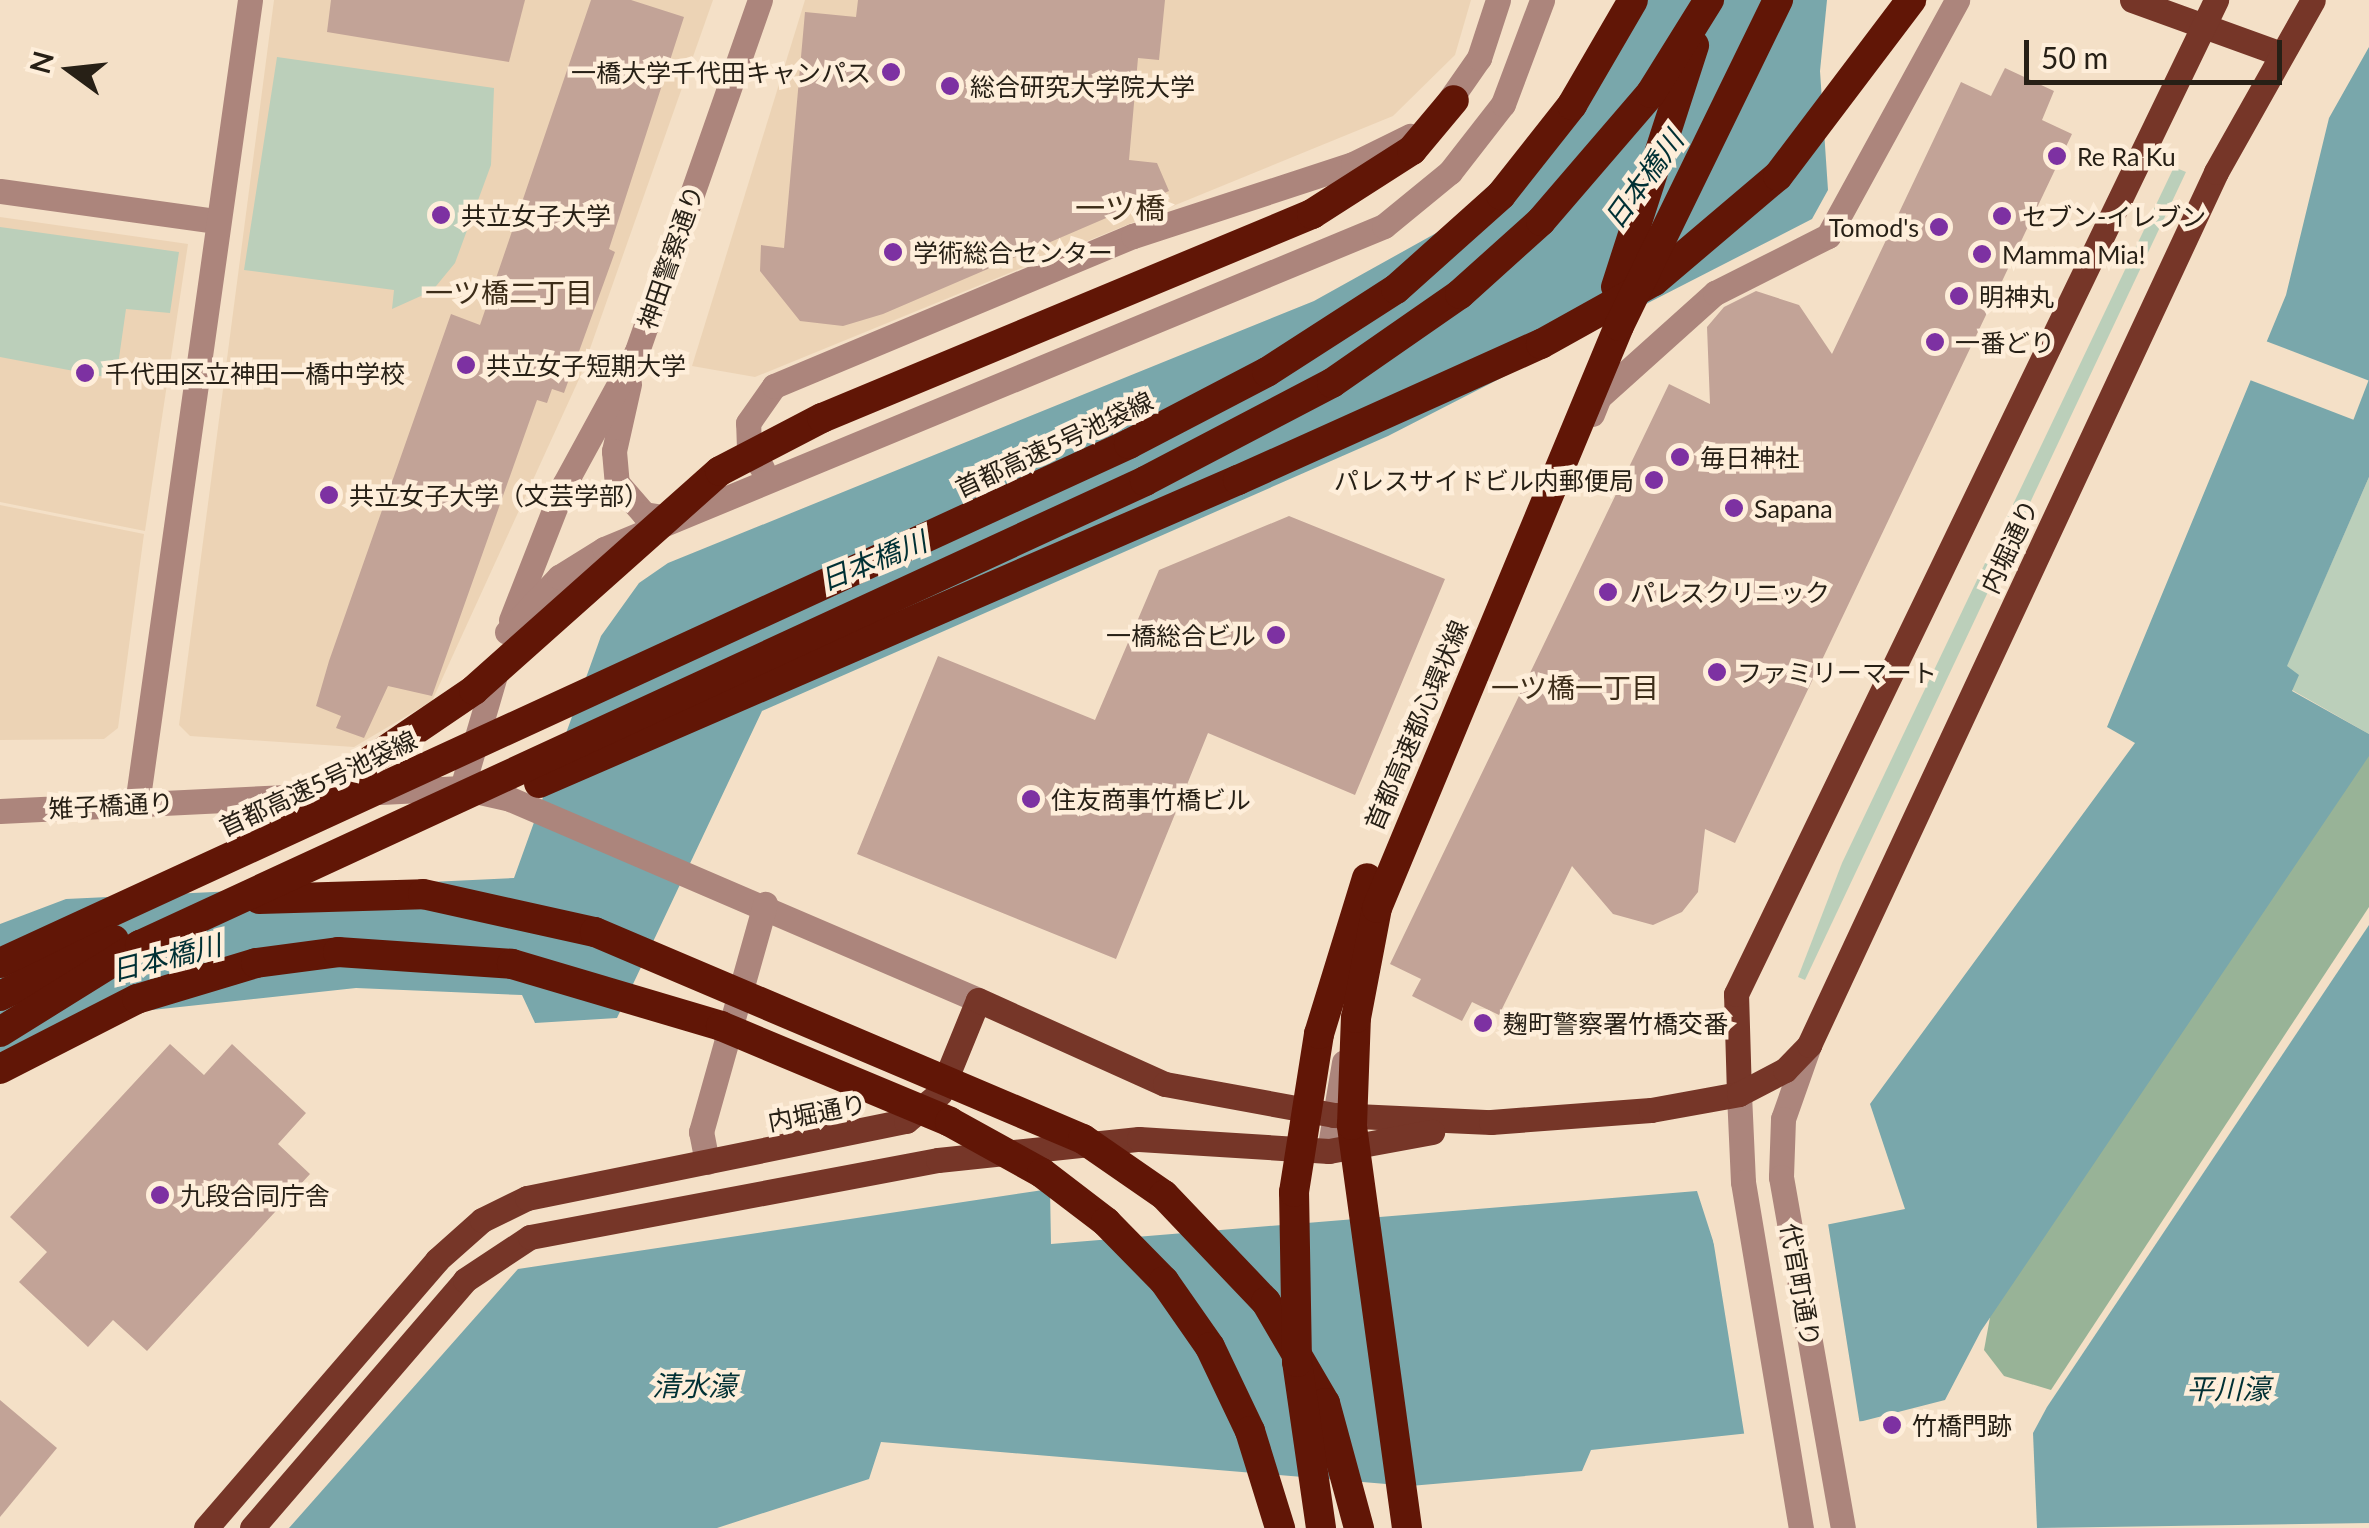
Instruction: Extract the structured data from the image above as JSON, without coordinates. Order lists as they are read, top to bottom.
{
  "streets": {
    "highway": ["首都高速5号池袋線", "首都高速都心環状線"],
    "main road": ["内堀通り"],
    "street": ["神田警察通り", "雉子橋通り", "代官町通り"]
  },
  "crossings": [
    ["神田警察通り", "雉子橋通り"],
    ["内堀通り", "雉子橋通り"],
    ["内堀通り", "代官町通り"]
  ],
  "districts": ["一ツ橋", "一ツ橋二丁目", "一ツ橋一丁目"],
  "water": ["日本橋川", "清水濠", "平川濠"],
  "places": [
    "一橋大学千代田キャンパス",
    "総合研究大学院大学",
    "Re Ra Ku",
    "共立女子大学",
    "セブン-イレブン",
    "Tomod's",
    "学術総合センター",
    "Mamma Mia!",
    "明神丸",
    "一番どり",
    "共立女子短期大学",
    "千代田区立神田一橋中学校",
    "毎日神社",
    "パレスサイドビル内郵便局",
    "共立女子大学（文芸学部）",
    "Sapana",
    "パレスクリニック",
    "一橋総合ビル",
    "ファミリーマート",
    "住友商事竹橋ビル",
    "麹町警察署竹橋交番",
    "九段合同庁舎",
    "竹橋門跡"
  ],
  "scale_bar": "50 m",
  "north": "left"
}
